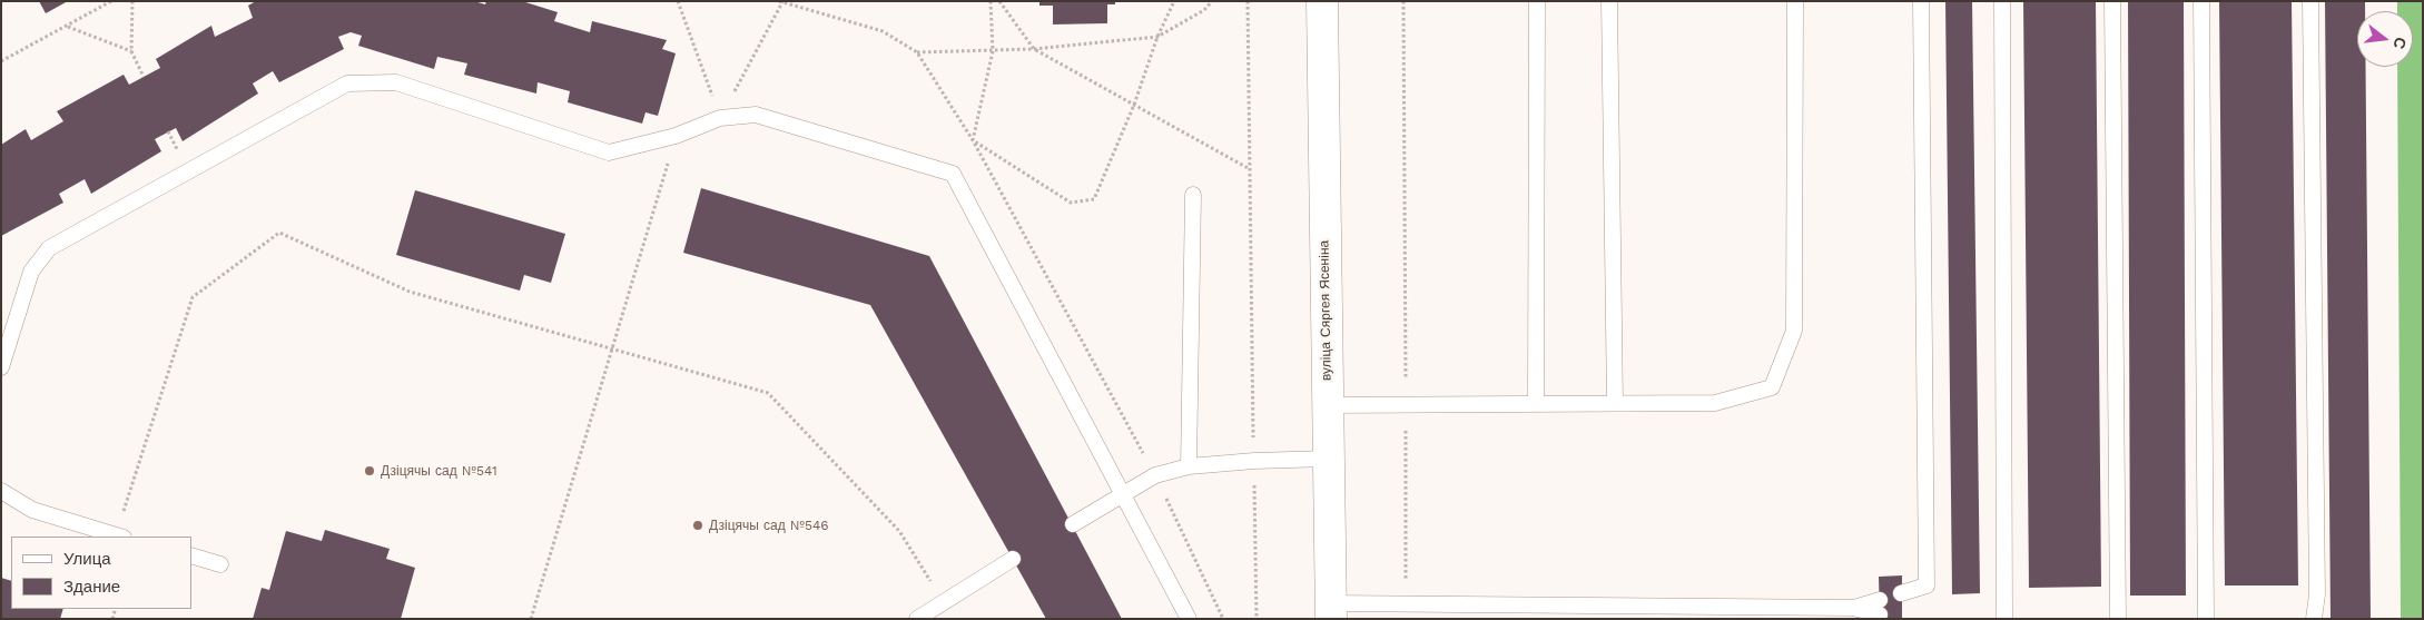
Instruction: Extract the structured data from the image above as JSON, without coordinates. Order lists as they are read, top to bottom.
{
  "streets": {
    "main road": ["вуліца Сяргея Ясеніна"]
  },
  "places": ["Дзіцячы сад №541", "Дзіцячы сад №546"],
  "legend": ["Улица", "Здание"],
  "north": "right"
}
